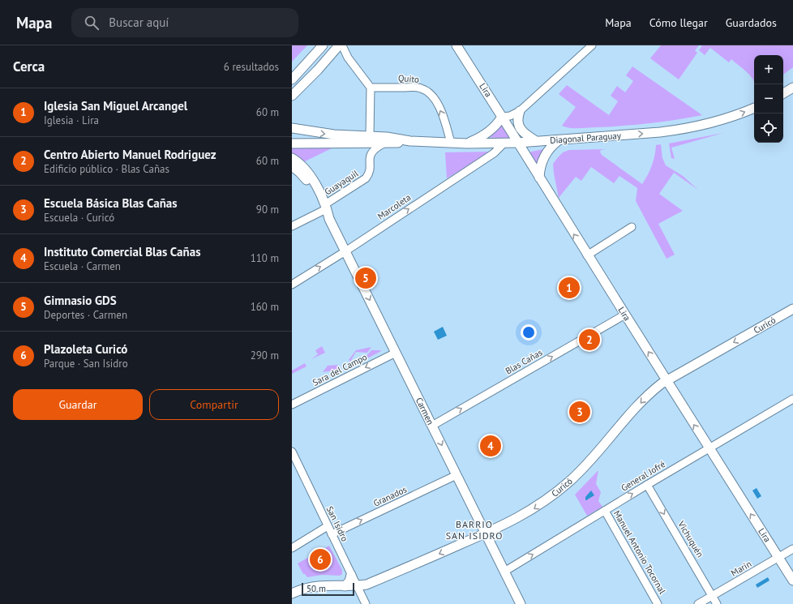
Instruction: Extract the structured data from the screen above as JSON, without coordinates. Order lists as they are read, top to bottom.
{
  "streets": {
    "main road": [
      "Lira",
      "Diagonal Paraguay",
      "Curicó",
      "Carmen"
    ],
    "street": [
      "Quito",
      "Guayaquil",
      "Marcoleta",
      "Blas Cañas",
      "Sara del Campo",
      "General Jofré",
      "Granados",
      "San Isidro",
      "Vichuquén",
      "Manuel Antonio Tocornal",
      "Marín"
    ]
  },
  "crossings": [
    ["Quito", "Diagonal Paraguay"],
    ["Lira", "Diagonal Paraguay"],
    ["Lira", "Curicó"],
    ["Lira", "Blas Cañas"],
    ["Lira", "General Jofré"],
    ["Lira", "Marín"],
    ["Diagonal Paraguay", "Guayaquil"],
    ["Diagonal Paraguay", "Marcoleta"],
    ["Guayaquil", "Carmen"],
    ["Marcoleta", "Carmen"],
    ["Curicó", "Carmen"],
    ["Curicó", "San Isidro"],
    ["Blas Cañas", "Carmen"],
    ["Sara del Campo", "Carmen"],
    ["Carmen", "General Jofré"],
    ["Carmen", "Granados"],
    ["General Jofré", "Vichuquén"],
    ["General Jofré", "Manuel Antonio Tocornal"],
    ["Granados", "San Isidro"],
    ["Vichuquén", "Marín"]
  ],
  "one_way": [
    "Quito",
    "Lira",
    "Diagonal Paraguay",
    "Marcoleta",
    "Curicó",
    "Blas Cañas",
    "Sara del Campo",
    "General Jofré",
    "Granados",
    "Vichuquén"
  ],
  "districts": ["BARRIO SAN ISIDRO"],
  "scale_bar": "50 m",
  "page": {
    "header": "Mapa",
    "search": "Buscar aquí",
    "nav": ["Mapa", "Cómo llegar", "Guardados"],
    "heading": ["Cerca", "6 resultados"],
    "map_buttons": ["+", "−"],
    "list": [
      {
        "mark": "1",
        "name": "Iglesia San Miguel Arcangel",
        "note": "Iglesia · Lira",
        "value": "60 m"
      },
      {
        "mark": "2",
        "name": "Centro Abierto Manuel Rodriguez",
        "note": "Edificio público · Blas Cañas",
        "value": "60 m"
      },
      {
        "mark": "3",
        "name": "Escuela Básica Blas Cañas",
        "note": "Escuela · Curicó",
        "value": "90 m"
      },
      {
        "mark": "4",
        "name": "Instituto Comercial Blas Cañas",
        "note": "Escuela · Carmen",
        "value": "110 m"
      },
      {
        "mark": "5",
        "name": "Gimnasio GDS",
        "note": "Deportes · Carmen",
        "value": "160 m"
      },
      {
        "mark": "6",
        "name": "Plazoleta Curicó",
        "note": "Parque · San Isidro",
        "value": "290 m"
      }
    ],
    "pins": [
      "5",
      "1",
      "2",
      "3",
      "4",
      "6"
    ],
    "buttons": ["Guardar", "Compartir"],
    "scale": "50 m"
  }
}
